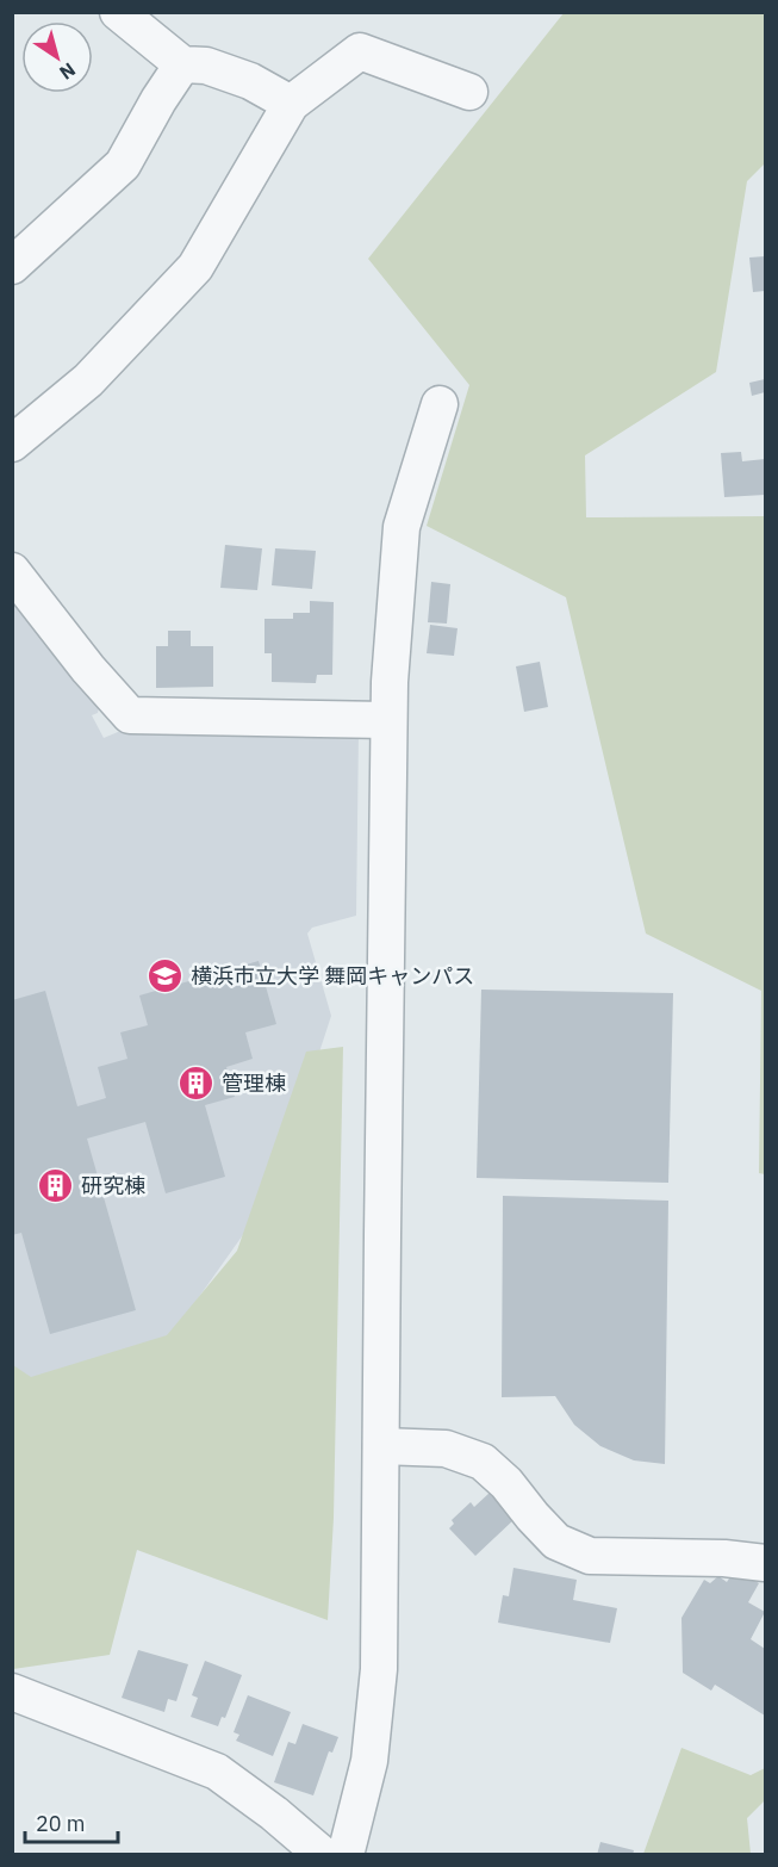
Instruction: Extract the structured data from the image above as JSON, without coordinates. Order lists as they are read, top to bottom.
{
  "places": {
    "school or university": ["横浜市立大学 舞岡キャンパス"],
    "building": ["管理棟", "研究棟"]
  },
  "scale_bar": "20 m",
  "north": "bottom right"
}
